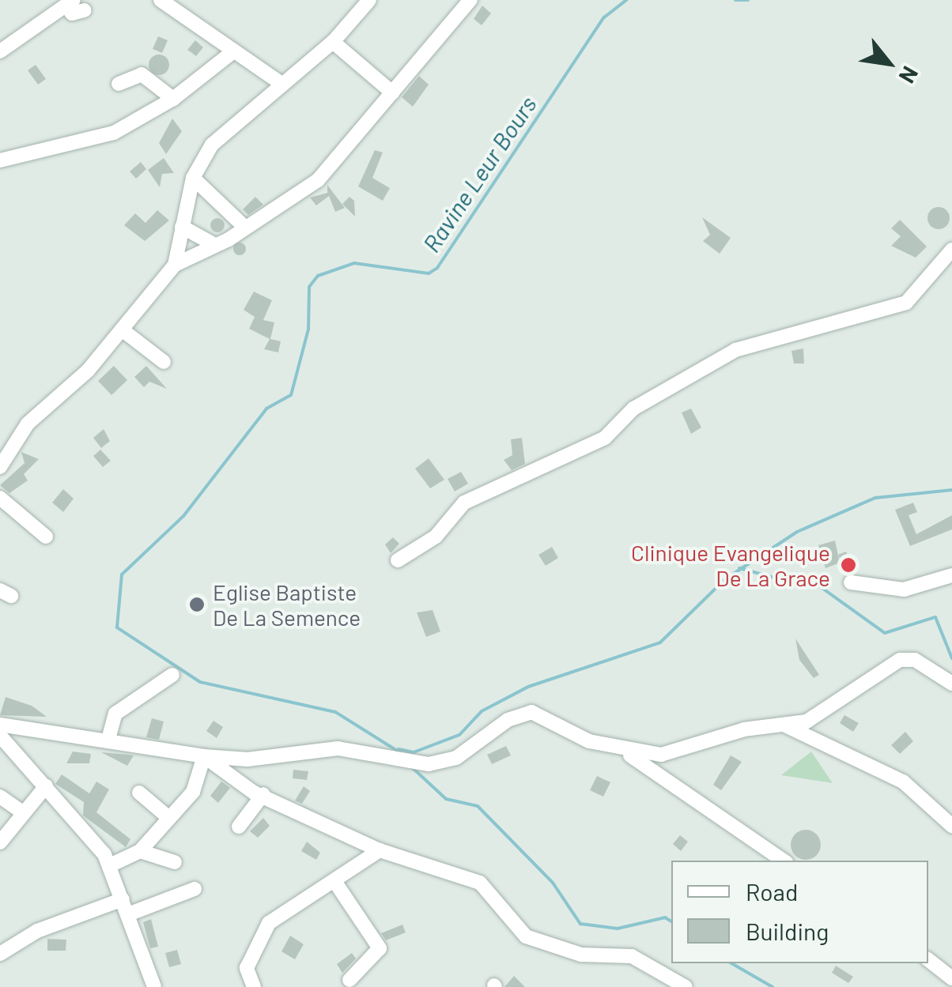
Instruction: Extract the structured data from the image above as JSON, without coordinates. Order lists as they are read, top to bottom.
{
  "water": ["Ravine Leur Bours"],
  "places": ["Clinique Evangelique De La Grace", "Eglise Baptiste De La Semence"],
  "legend": ["Road", "Building"],
  "north": "bottom right"
}
